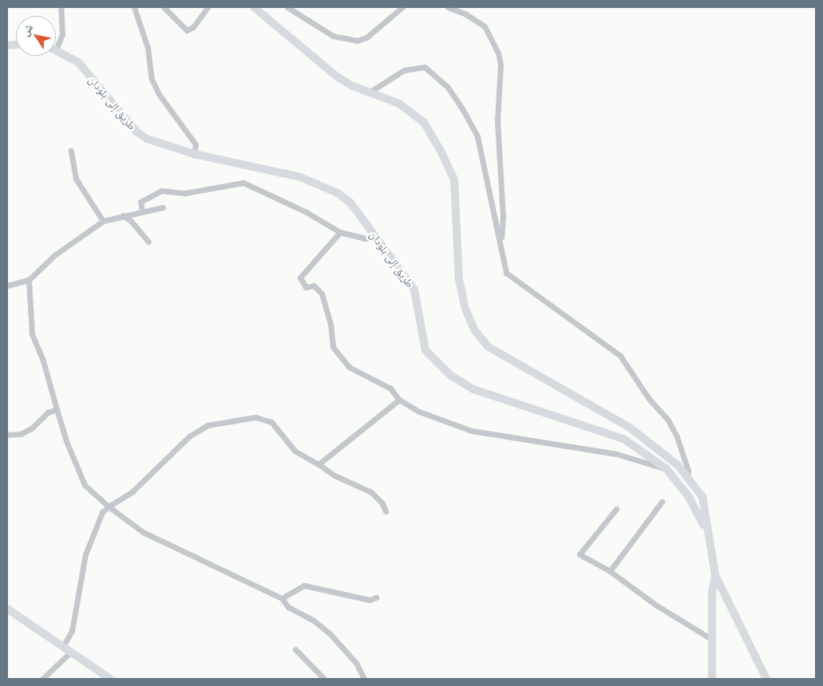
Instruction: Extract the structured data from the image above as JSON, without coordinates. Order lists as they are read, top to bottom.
{
  "streets": {
    "main road": ["طريق إلى بلودان"]
  },
  "north": "top left"
}
